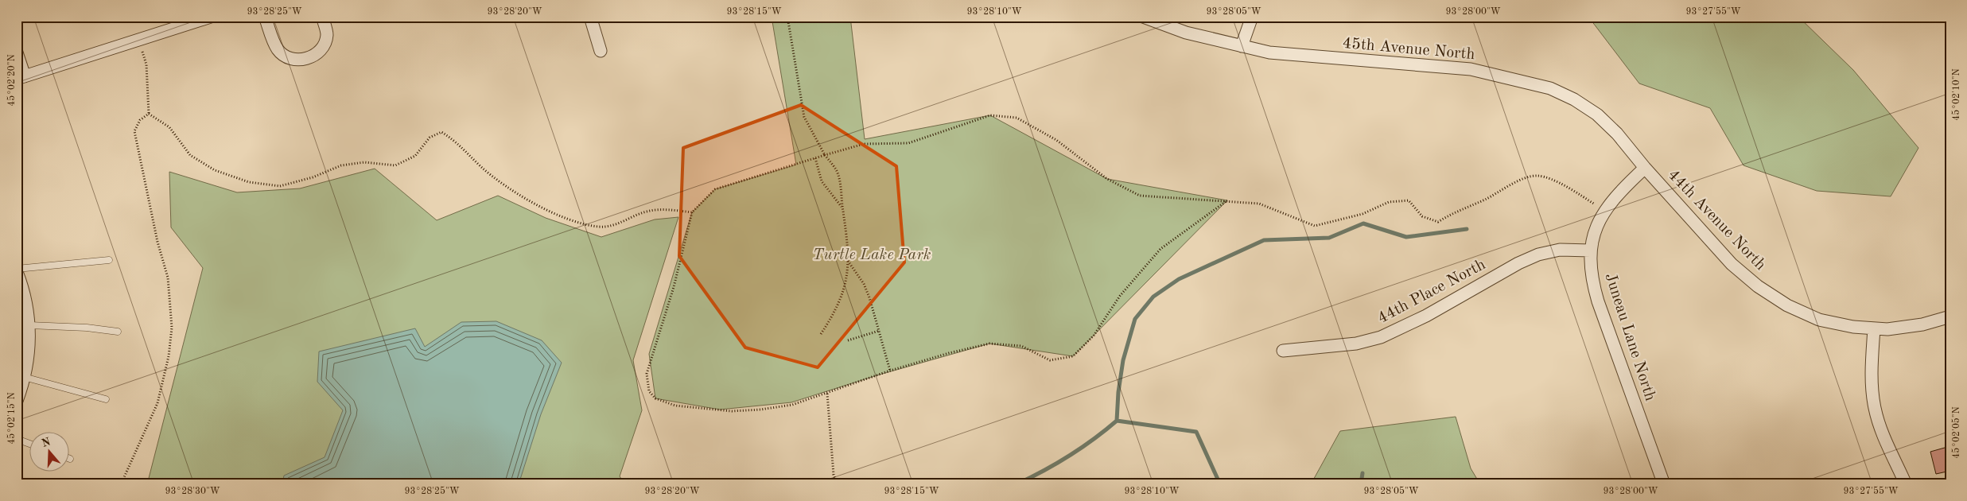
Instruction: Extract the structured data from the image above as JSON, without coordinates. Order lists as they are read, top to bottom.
{
  "streets": {
    "street": [
      "45th Avenue North",
      "44th Avenue North",
      "44th Place North",
      "Juneau Lane North"
    ]
  },
  "crossings": [
    ["45th Avenue North", "44th Avenue North"],
    ["45th Avenue North", "Juneau Lane North"],
    ["44th Avenue North", "Juneau Lane North"],
    ["44th Place North", "Juneau Lane North"]
  ],
  "parks": ["Turtle Lake Park"],
  "north": "top",
  "coordinates": [
    "93°28'25\"W",
    "93°28'20\"W",
    "93°28'15\"W",
    "93°28'10\"W",
    "93°28'05\"W",
    "93°28'00\"W",
    "93°27'55\"W",
    "45°02'20\"N",
    "45°02'10\"N",
    "45°02'15\"N",
    "45°02'05\"N",
    "93°28'30\"W"
  ]
}
